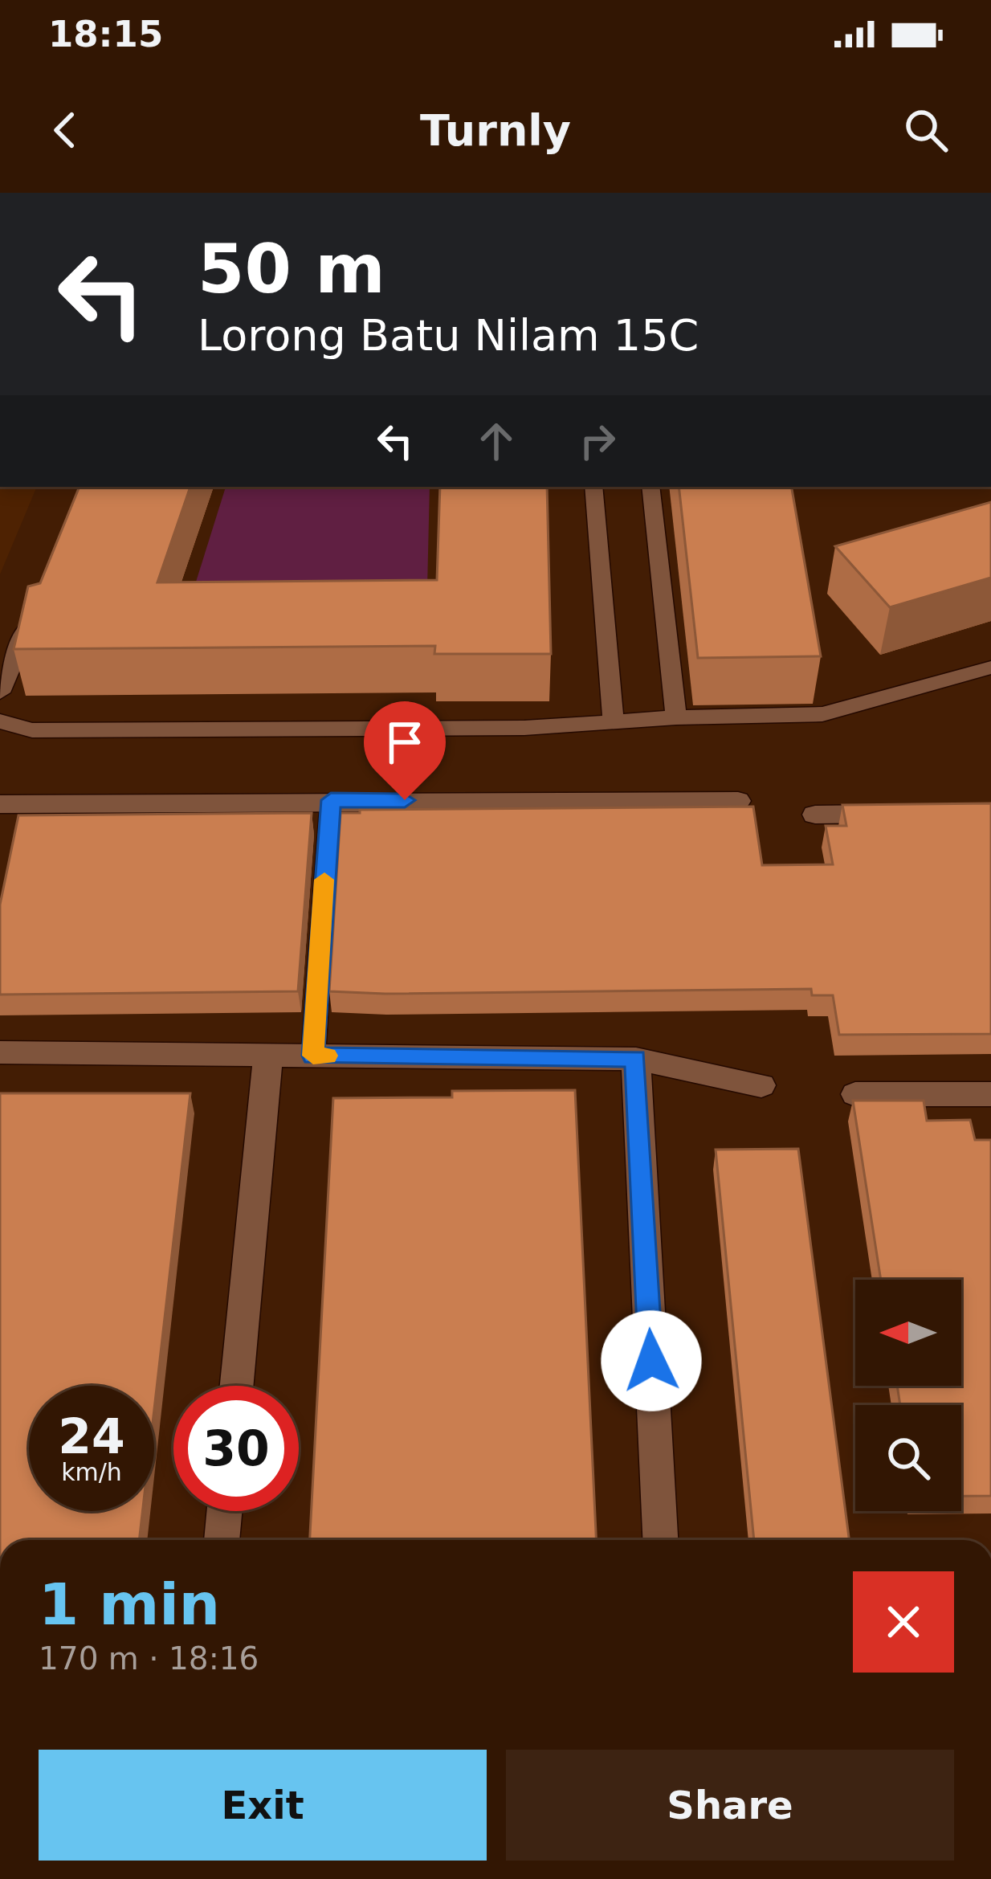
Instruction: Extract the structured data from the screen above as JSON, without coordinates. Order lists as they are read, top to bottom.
{
  "north": "left",
  "page": {
    "status": "18:15",
    "header": "Turnly",
    "turn": ["50 m", "Lorong Batu Nilam 15C"],
    "speed": "24 km/h",
    "limit": "30",
    "heading": ["1 min", "170 m · 18:16"],
    "buttons": ["Exit", "Share"]
  }
}
